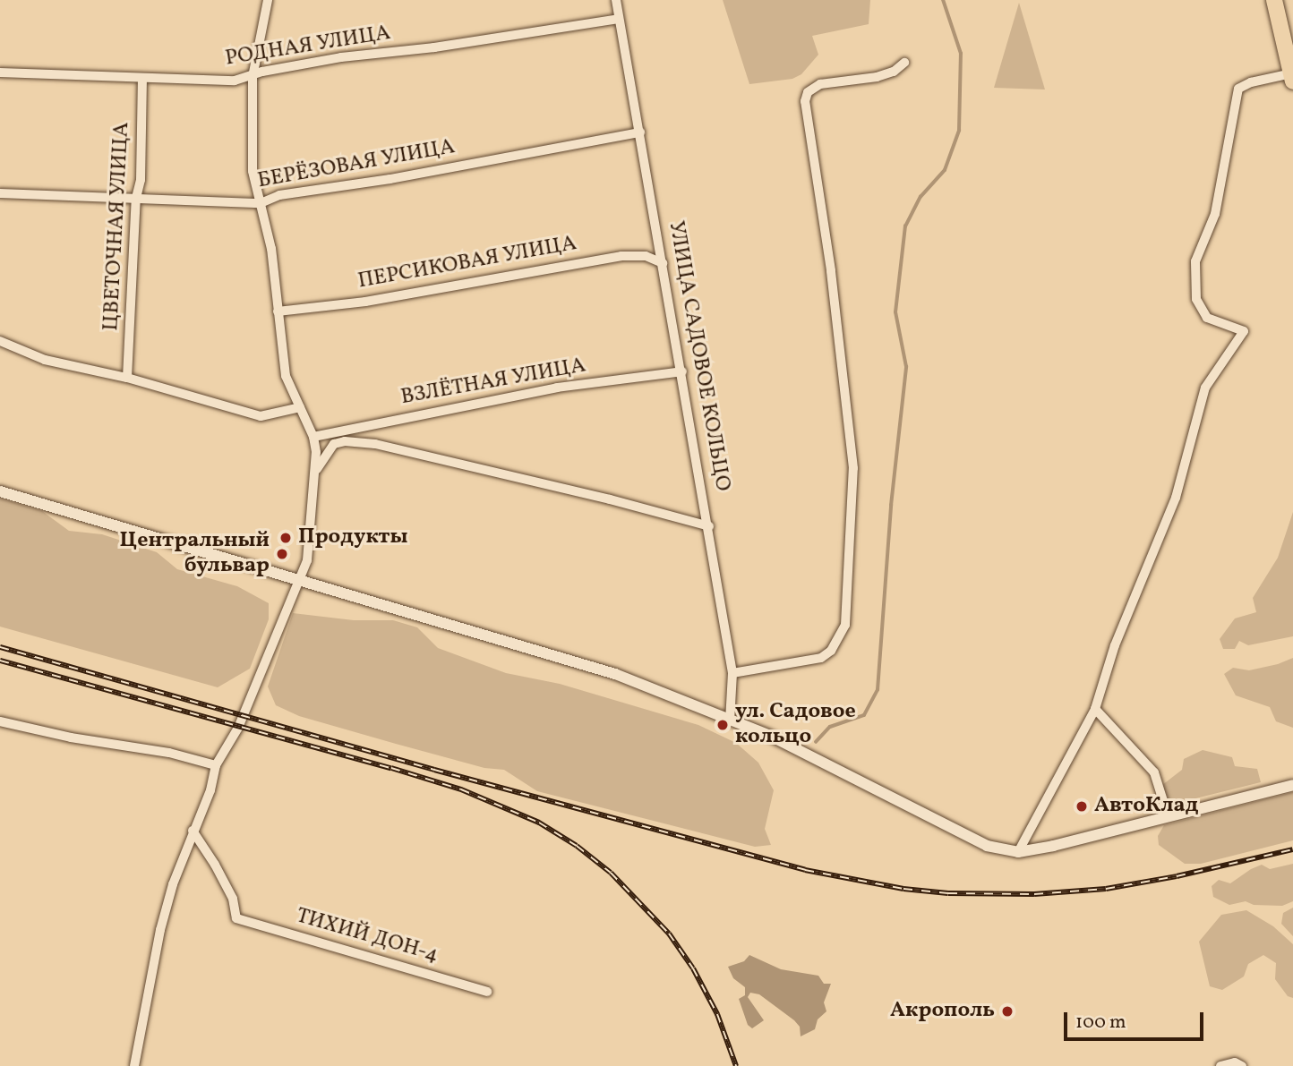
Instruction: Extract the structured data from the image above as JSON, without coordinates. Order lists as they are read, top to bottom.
{
  "streets": {
    "street": [
      "РОДНАЯ УЛИЦА",
      "БЕРЁЗОВАЯ УЛИЦА",
      "ЦВЕТОЧНАЯ УЛИЦА",
      "ПЕРСИКОВАЯ УЛИЦА",
      "УЛИЦА САДОВОЕ КОЛЬЦО",
      "ВЗЛЁТНАЯ УЛИЦА",
      "ТИХИЙ ДОН-4"
    ]
  },
  "crossings": [
    ["РОДНАЯ УЛИЦА", "ЦВЕТОЧНАЯ УЛИЦА"],
    ["РОДНАЯ УЛИЦА", "УЛИЦА САДОВОЕ КОЛЬЦО"],
    ["БЕРЁЗОВАЯ УЛИЦА", "ЦВЕТОЧНАЯ УЛИЦА"],
    ["БЕРЁЗОВАЯ УЛИЦА", "УЛИЦА САДОВОЕ КОЛЬЦО"],
    ["ПЕРСИКОВАЯ УЛИЦА", "УЛИЦА САДОВОЕ КОЛЬЦО"],
    ["УЛИЦА САДОВОЕ КОЛЬЦО", "ВЗЛЁТНАЯ УЛИЦА"]
  ],
  "places": [
    "Продукты",
    "Центральный бульвар",
    "ул. Садовое кольцо",
    "АвтоКлад",
    "Акрополь"
  ],
  "scale_bar": "100 m"
}
